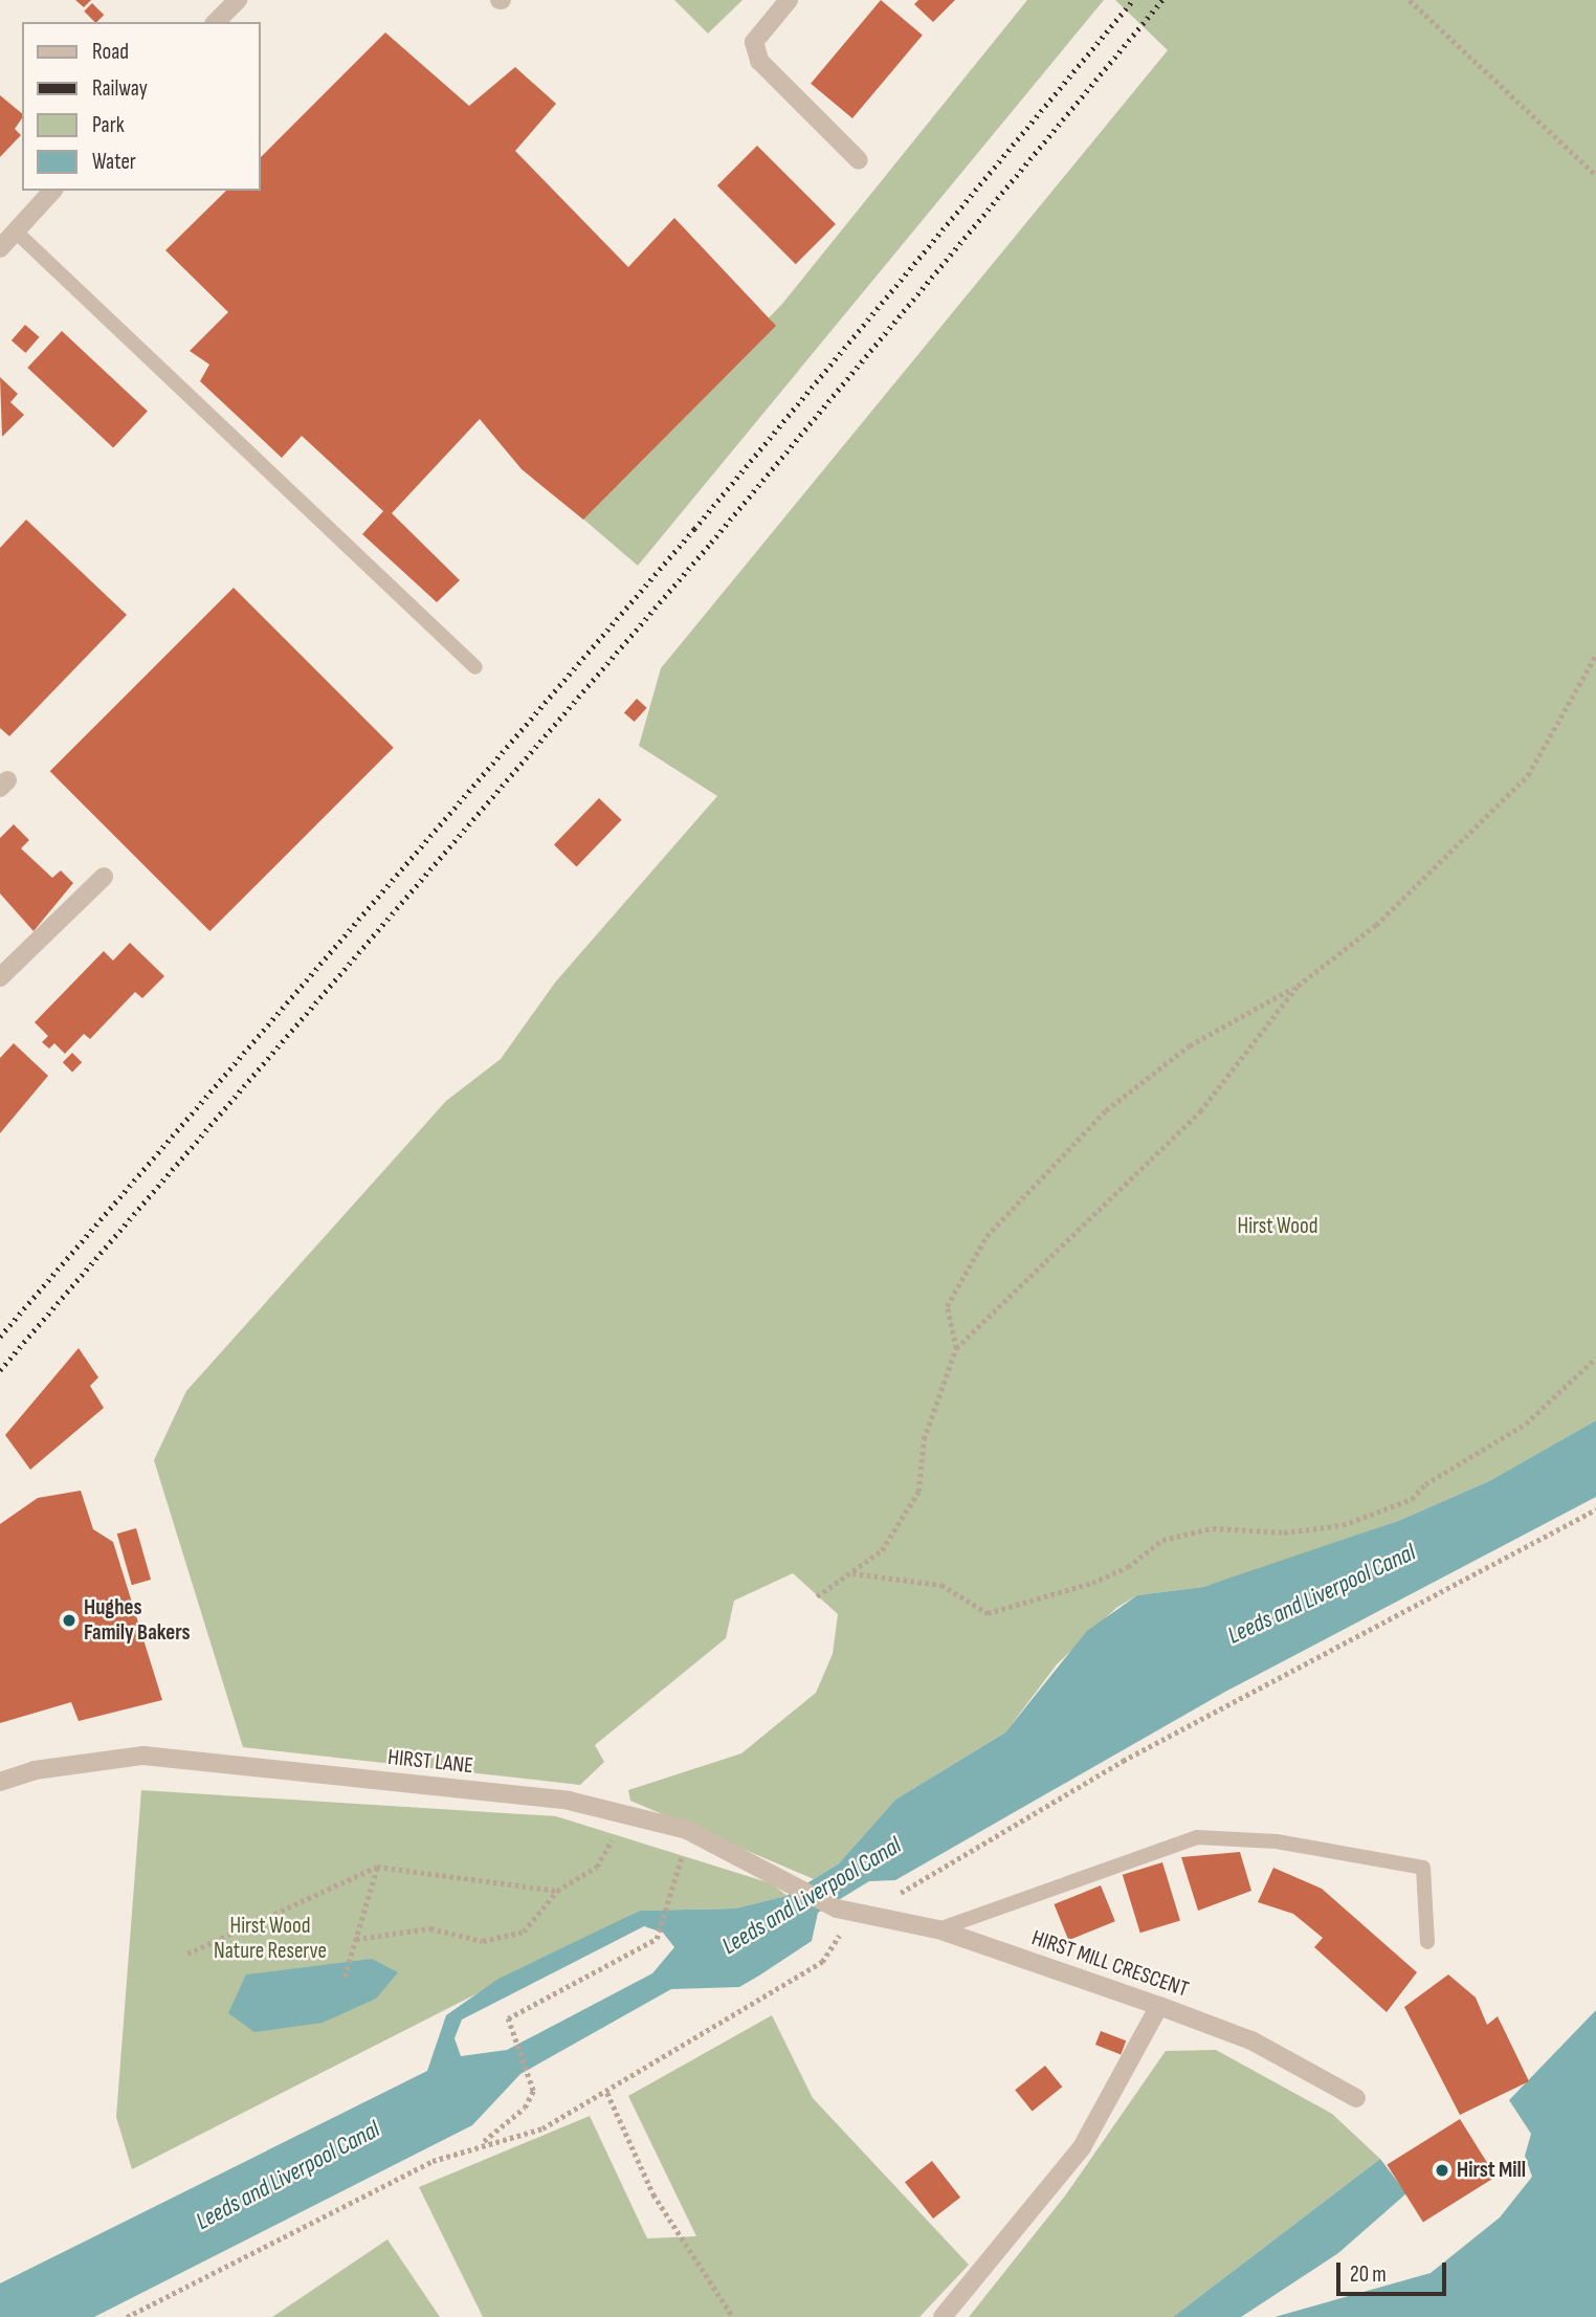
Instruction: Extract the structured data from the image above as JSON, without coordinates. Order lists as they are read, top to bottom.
{
  "streets": {
    "street": ["HIRST LANE", "HIRST MILL CRESCENT"]
  },
  "crossings": [
    ["HIRST LANE", "HIRST MILL CRESCENT"]
  ],
  "water": ["Leeds and Liverpool Canal"],
  "parks": ["Hirst Wood", "Hirst Wood Nature Reserve"],
  "places": ["Hughes Family Bakers", "Hirst Mill"],
  "legend": [
    "Road",
    "Railway",
    "Park",
    "Water"
  ],
  "scale_bar": "20 m"
}
